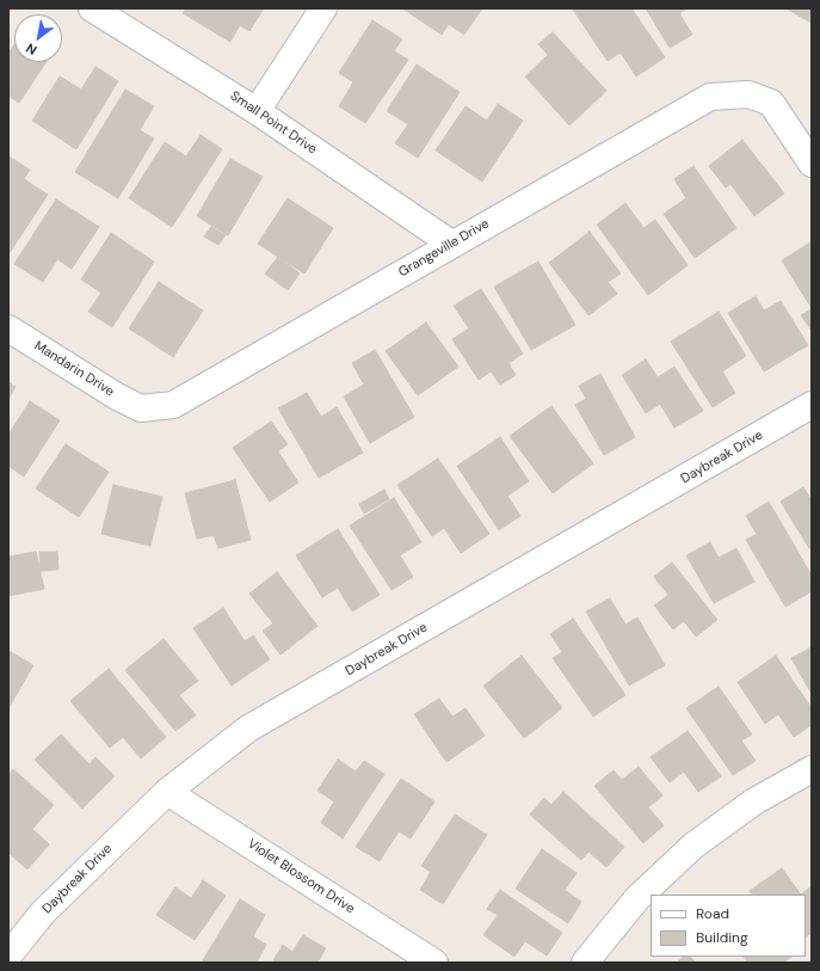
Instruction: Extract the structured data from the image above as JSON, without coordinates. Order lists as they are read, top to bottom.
{
  "streets": {
    "street": [
      "Small Point Drive",
      "Grangeville Drive",
      "Mandarin Drive",
      "Daybreak Drive",
      "Violet Blossom Drive"
    ]
  },
  "crossings": [
    ["Small Point Drive", "Grangeville Drive"],
    ["Grangeville Drive", "Mandarin Drive"],
    ["Daybreak Drive", "Violet Blossom Drive"]
  ],
  "legend": ["Road", "Building"],
  "north": "bottom left"
}
